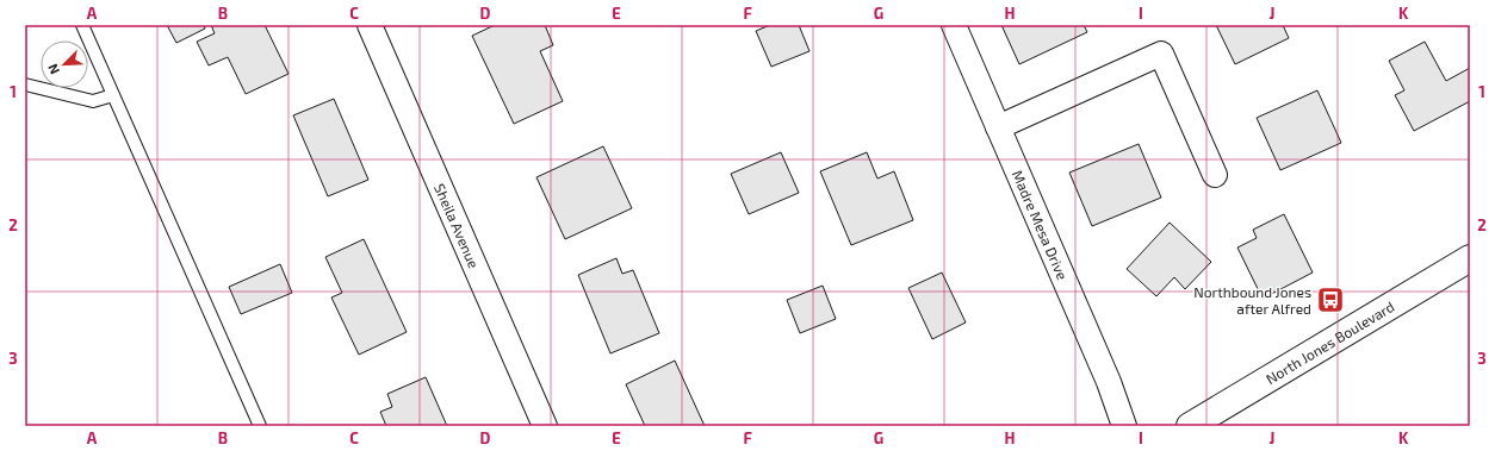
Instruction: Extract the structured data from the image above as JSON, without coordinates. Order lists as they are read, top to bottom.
{
  "streets": {
    "main road": ["North Jones Boulevard"],
    "street": ["Madre Mesa Drive", "Sheila Avenue"]
  },
  "places": {
    "bus stop": ["Northbound Jones after Alfred"]
  },
  "north": "bottom left",
  "grid": {
    "columns": [
      "A",
      "B",
      "C",
      "D",
      "E",
      "F",
      "G",
      "H",
      "I",
      "J",
      "K"
    ],
    "rows": ["1", "2", "3"]
  }
}
